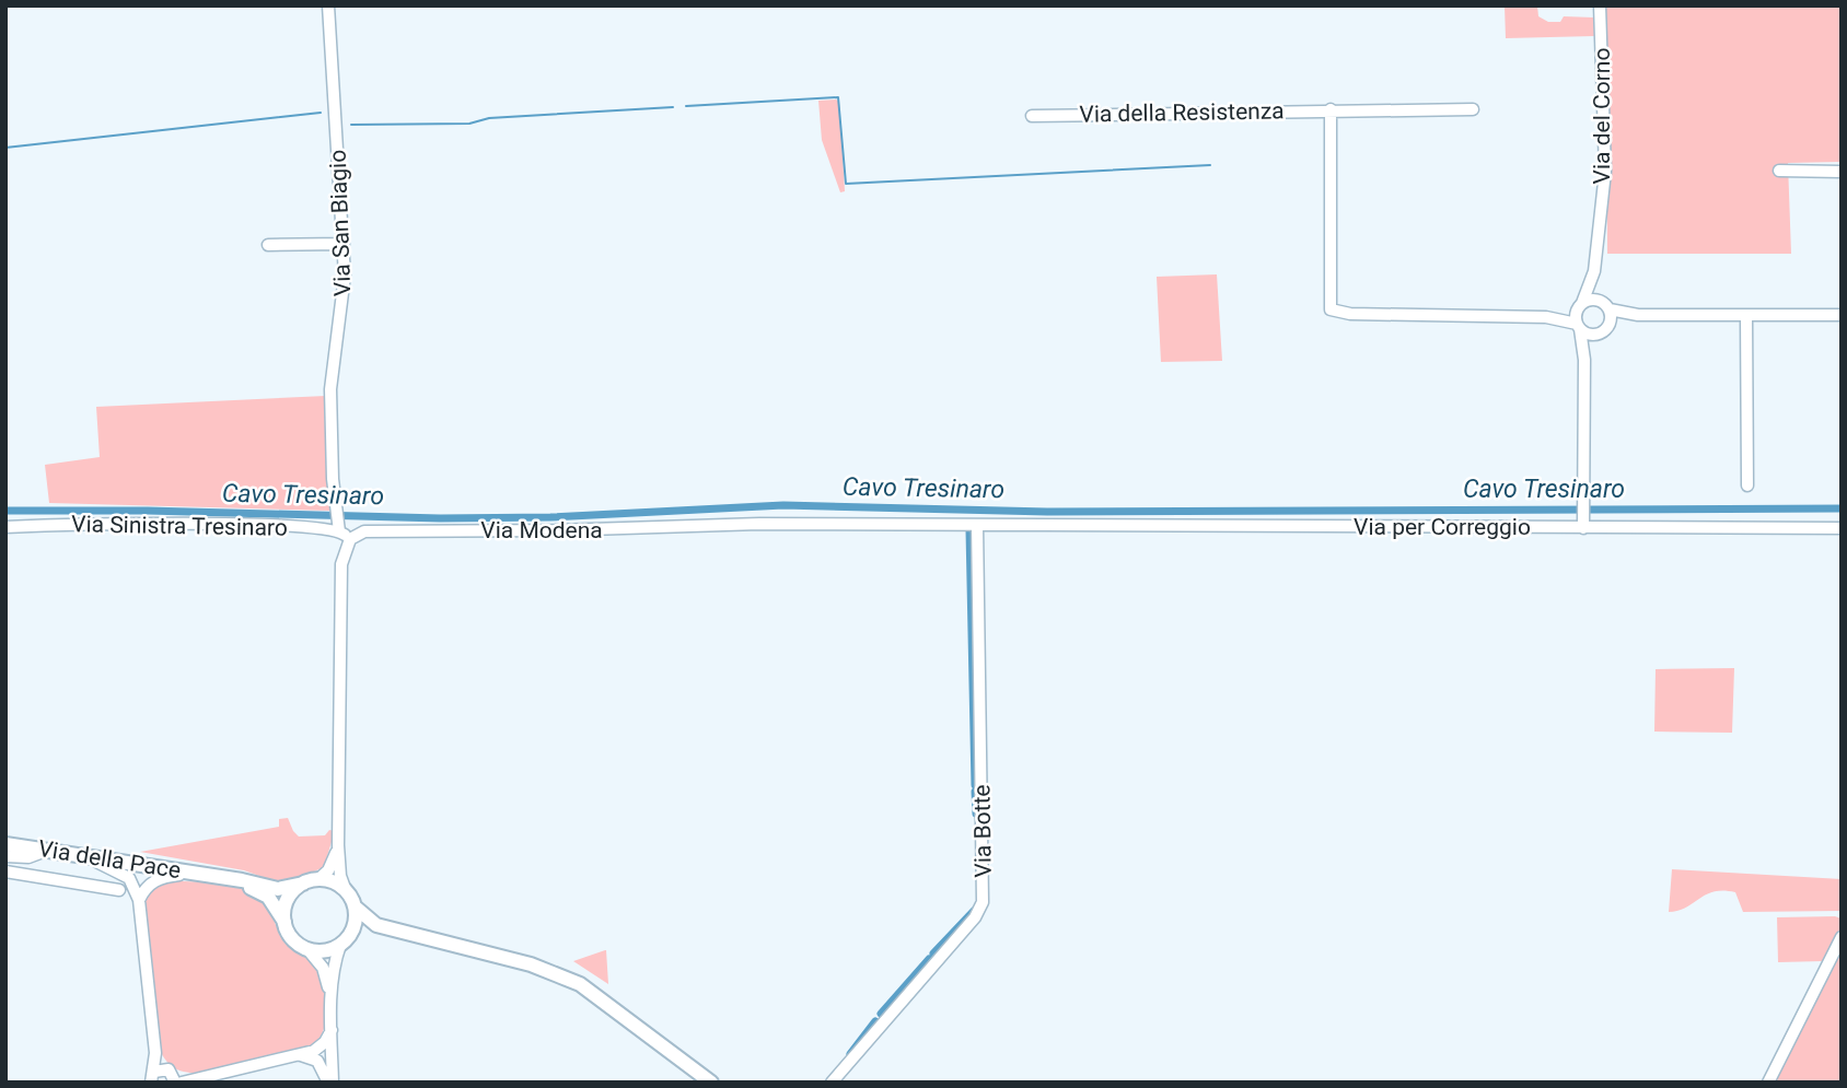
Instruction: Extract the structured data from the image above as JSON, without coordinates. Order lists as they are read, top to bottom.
{
  "streets": {
    "main road": ["Via della Pace"],
    "street": [
      "Via della Resistenza",
      "Via del Corno",
      "Via San Biagio",
      "Via Sinistra Tresinaro",
      "Via per Correggio",
      "Via Modena",
      "Via Botte"
    ]
  },
  "crossings": [
    ["Via del Corno", "Via per Correggio"],
    ["Via San Biagio", "Via Sinistra Tresinaro"],
    ["Via per Correggio", "Via Modena"],
    ["Via Modena", "Via Botte"]
  ],
  "water": ["Cavo Tresinaro"]
}
